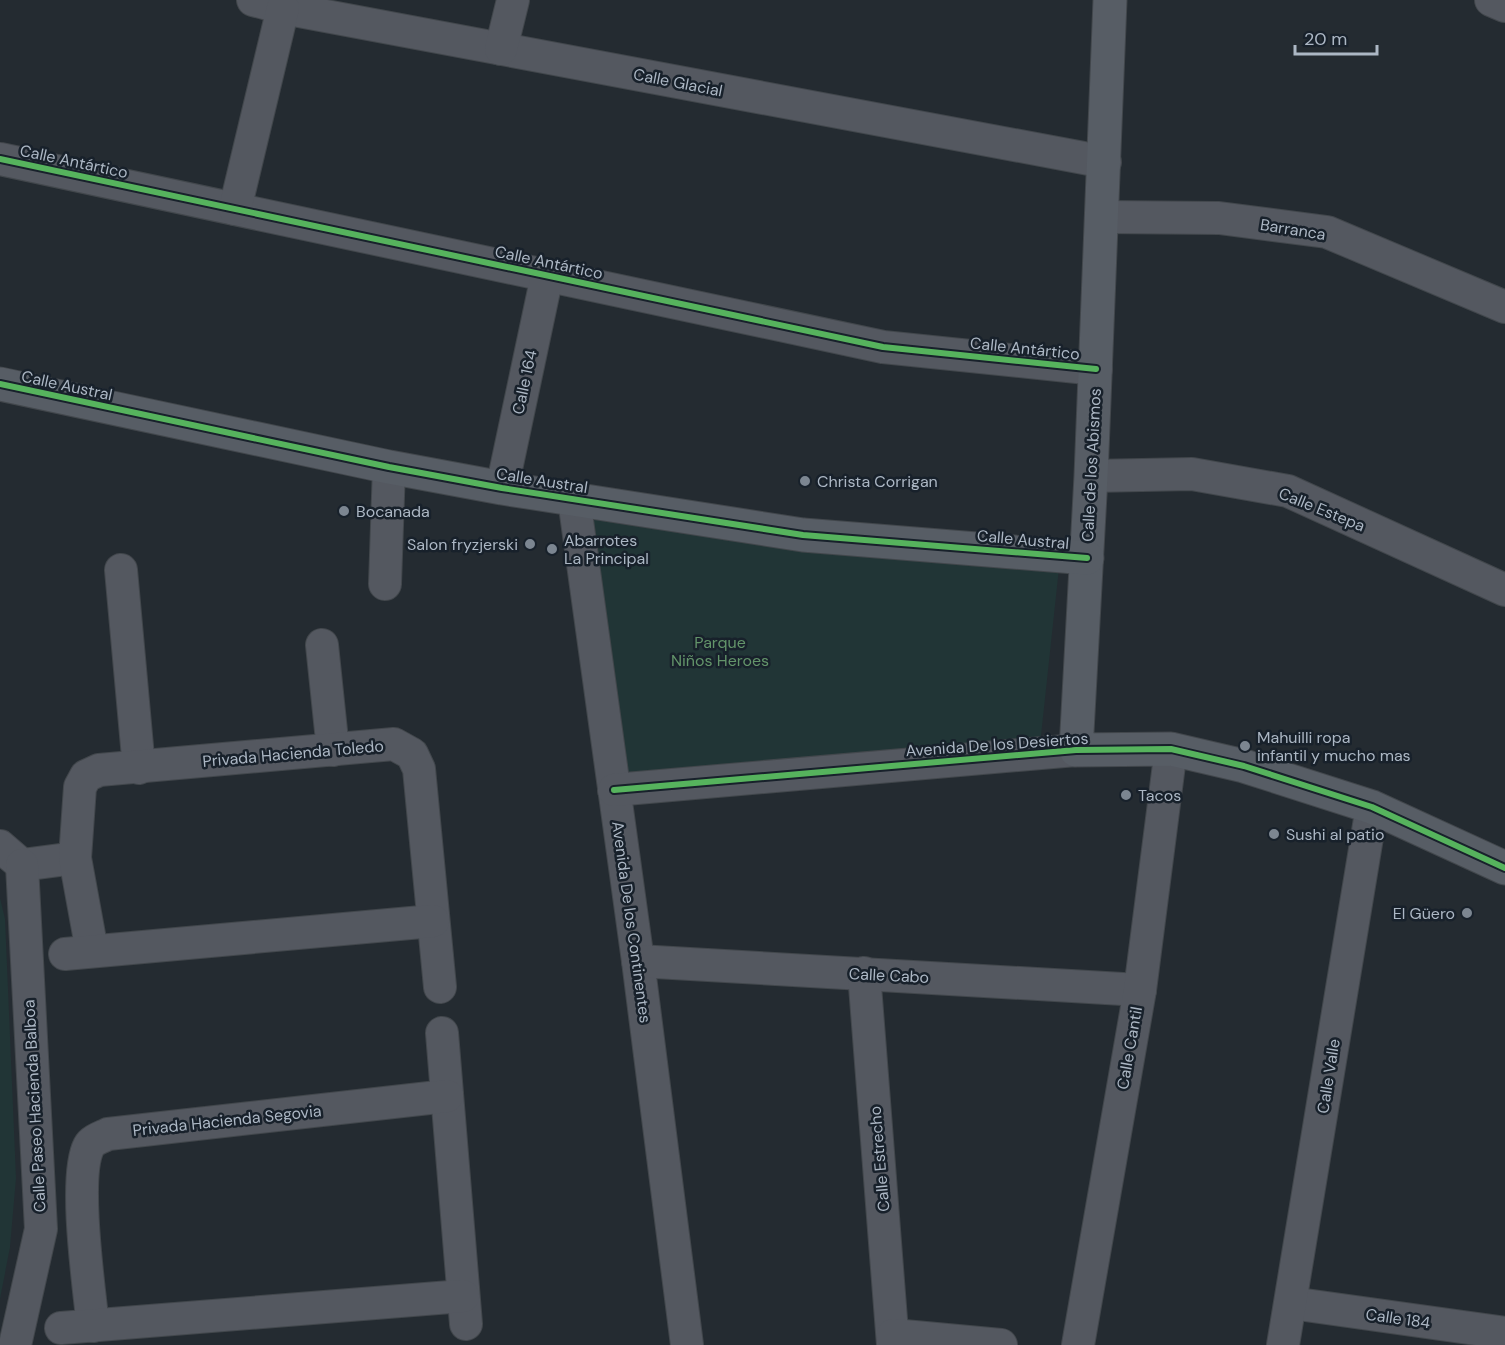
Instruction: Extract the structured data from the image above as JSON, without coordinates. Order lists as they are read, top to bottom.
{
  "streets": {
    "street": [
      "Calle Glacial",
      "Calle Antártico",
      "Barranca",
      "Calle 164",
      "Calle Austral",
      "Calle de los Abismos",
      "Calle Estepa",
      "Avenida De los Desiertos",
      "Privada Hacienda Toledo",
      "Avenida De los Continentes",
      "Calle Cabo",
      "Calle Cantil",
      "Calle Valle",
      "Calle Paseo Hacienda Balboa",
      "Privada Hacienda Segovia",
      "Calle Estrecho",
      "Calle 184"
    ]
  },
  "crossings": [
    ["Calle Glacial", "Calle de los Abismos"],
    ["Calle Antártico", "Calle 164"],
    ["Calle Antártico", "Calle de los Abismos"],
    ["Barranca", "Calle de los Abismos"],
    ["Calle 164", "Calle Austral"],
    ["Calle Austral", "Calle de los Abismos"],
    ["Calle Austral", "Avenida De los Continentes"],
    ["Calle de los Abismos", "Calle Estepa"],
    ["Calle de los Abismos", "Avenida De los Desiertos"],
    ["Avenida De los Desiertos", "Avenida De los Continentes"],
    ["Avenida De los Desiertos", "Calle Cantil"],
    ["Avenida De los Desiertos", "Calle Valle"],
    ["Avenida De los Continentes", "Calle Cabo"],
    ["Calle Cabo", "Calle Cantil"],
    ["Calle Cabo", "Calle Estrecho"],
    ["Calle Valle", "Calle 184"]
  ],
  "parks": ["Parque Niños Heroes"],
  "places": [
    "Christa Corrigan",
    "Bocanada",
    "Salon fryzjerski",
    "Abarrotes La Principal",
    "Mahuilli ropa infantil y mucho mas",
    "Tacos",
    "Sushi al patio",
    "El Güero"
  ],
  "scale_bar": "20 m"
}
